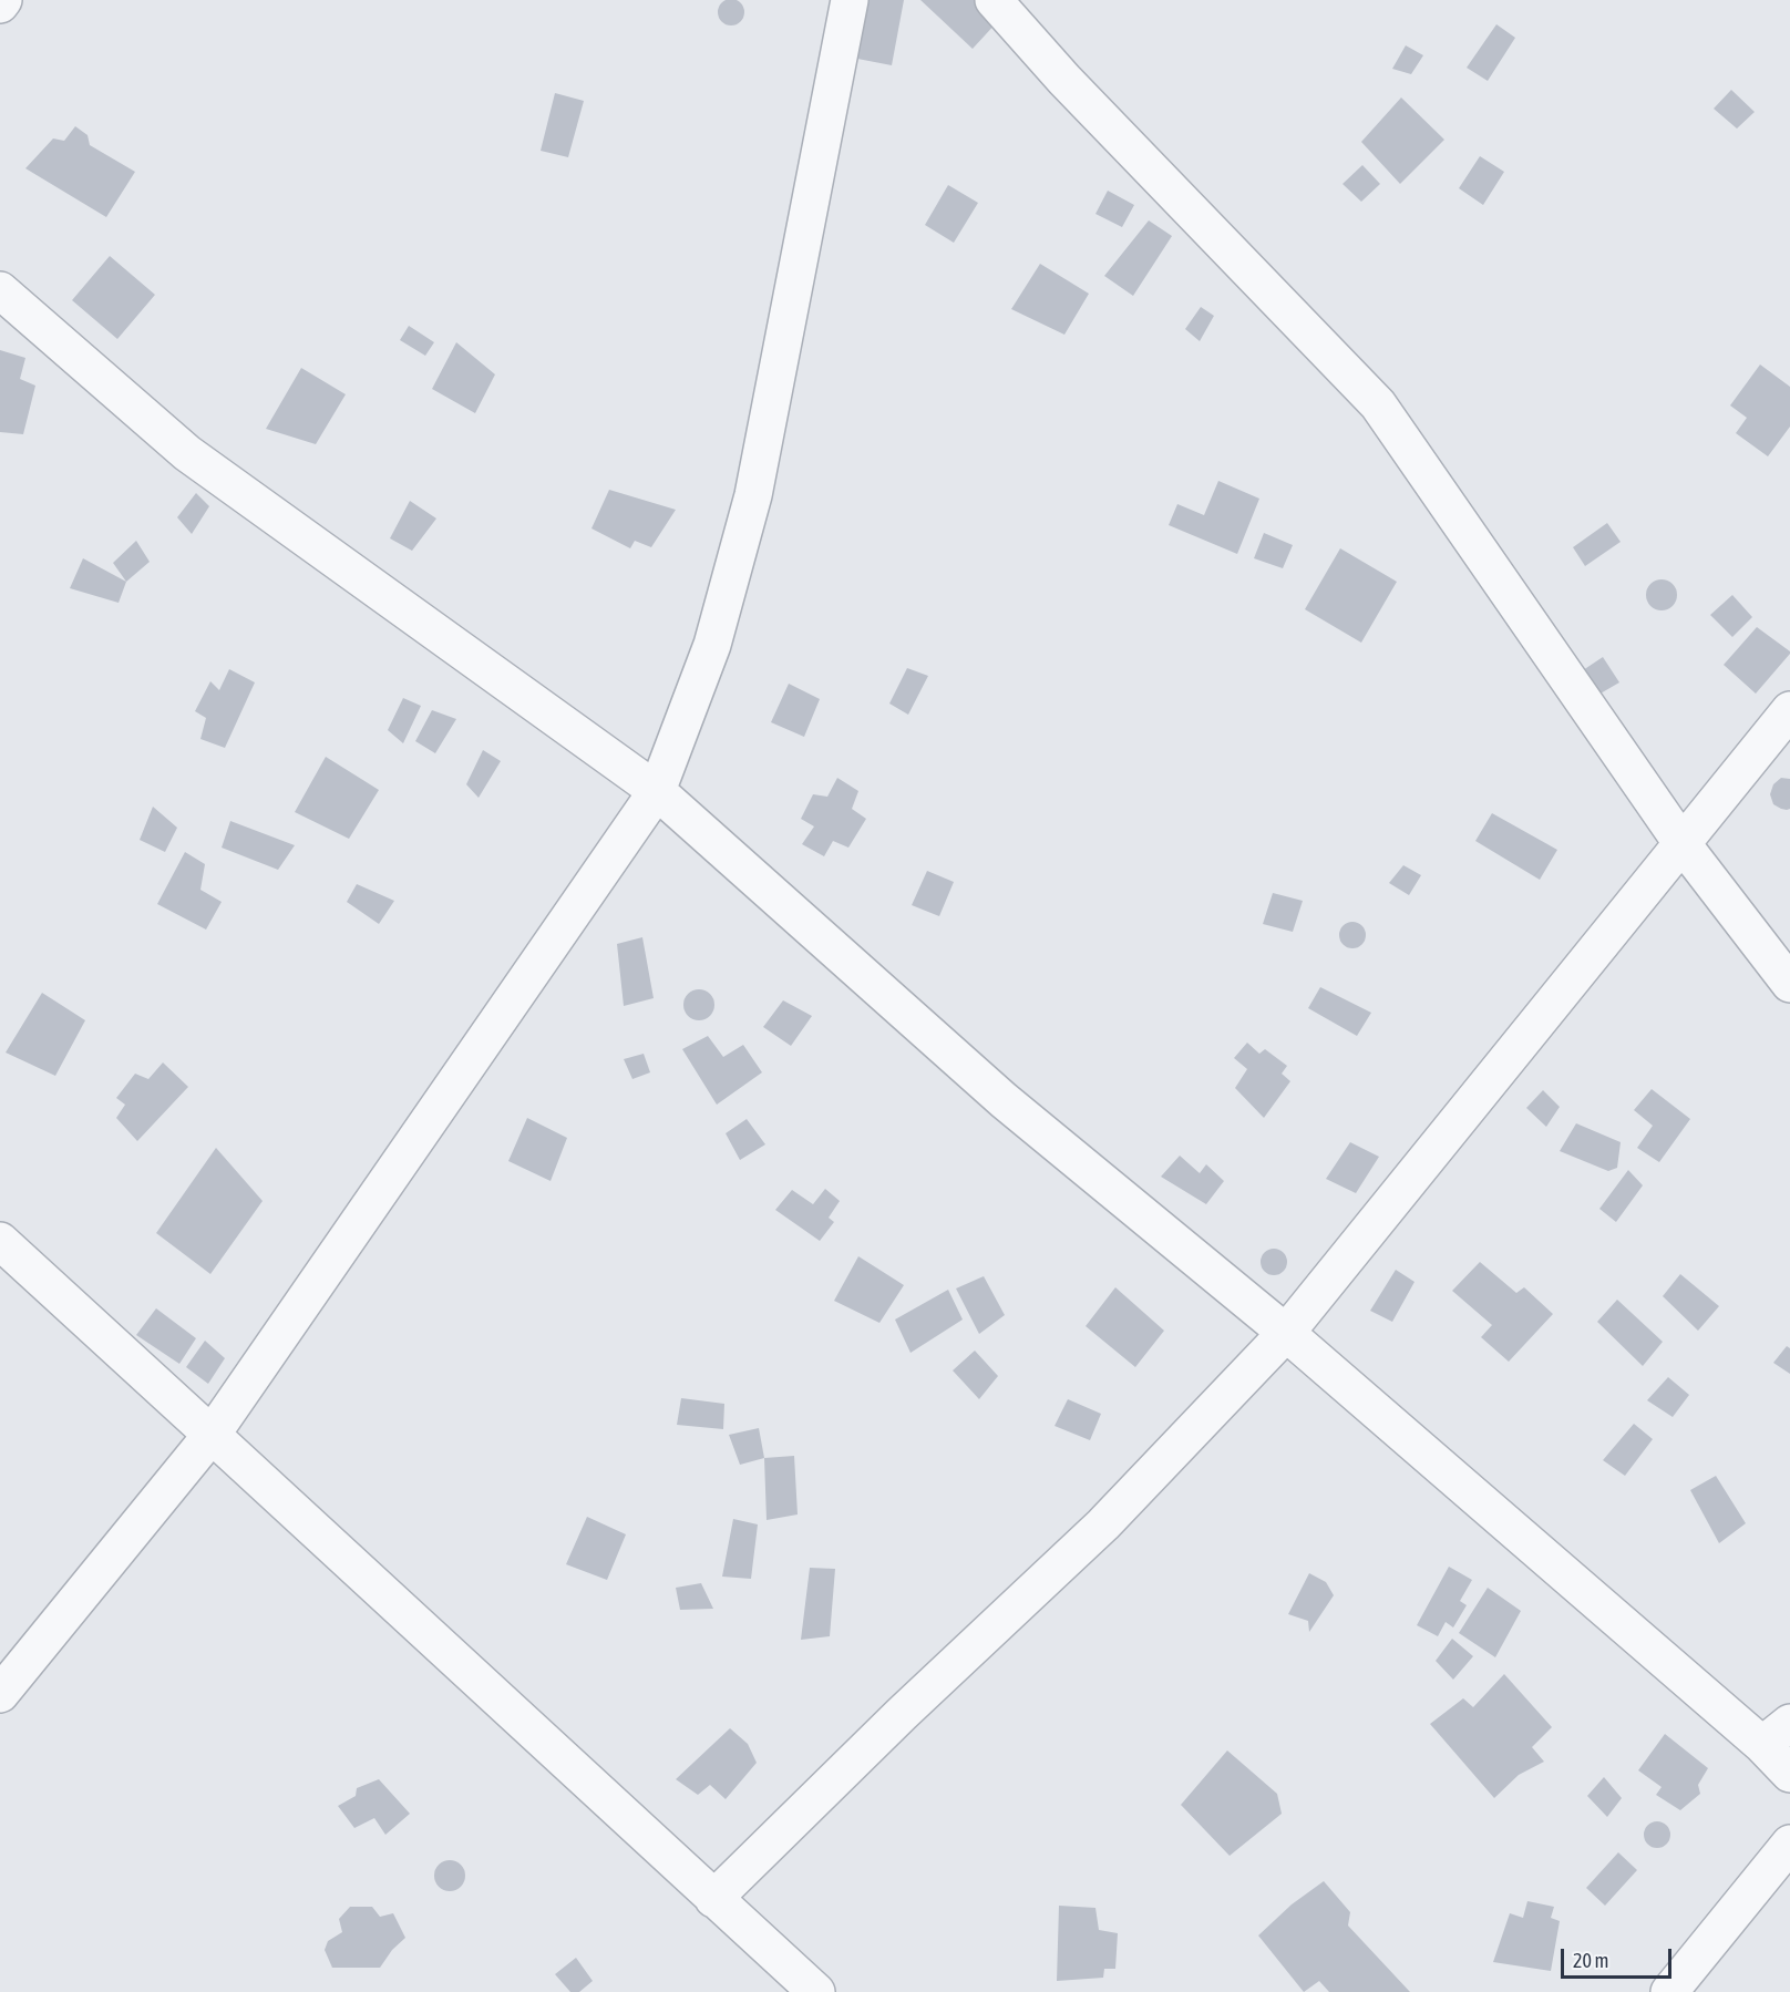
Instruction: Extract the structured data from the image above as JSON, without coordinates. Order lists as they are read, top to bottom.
{
  "scale_bar": "20 m"
}
